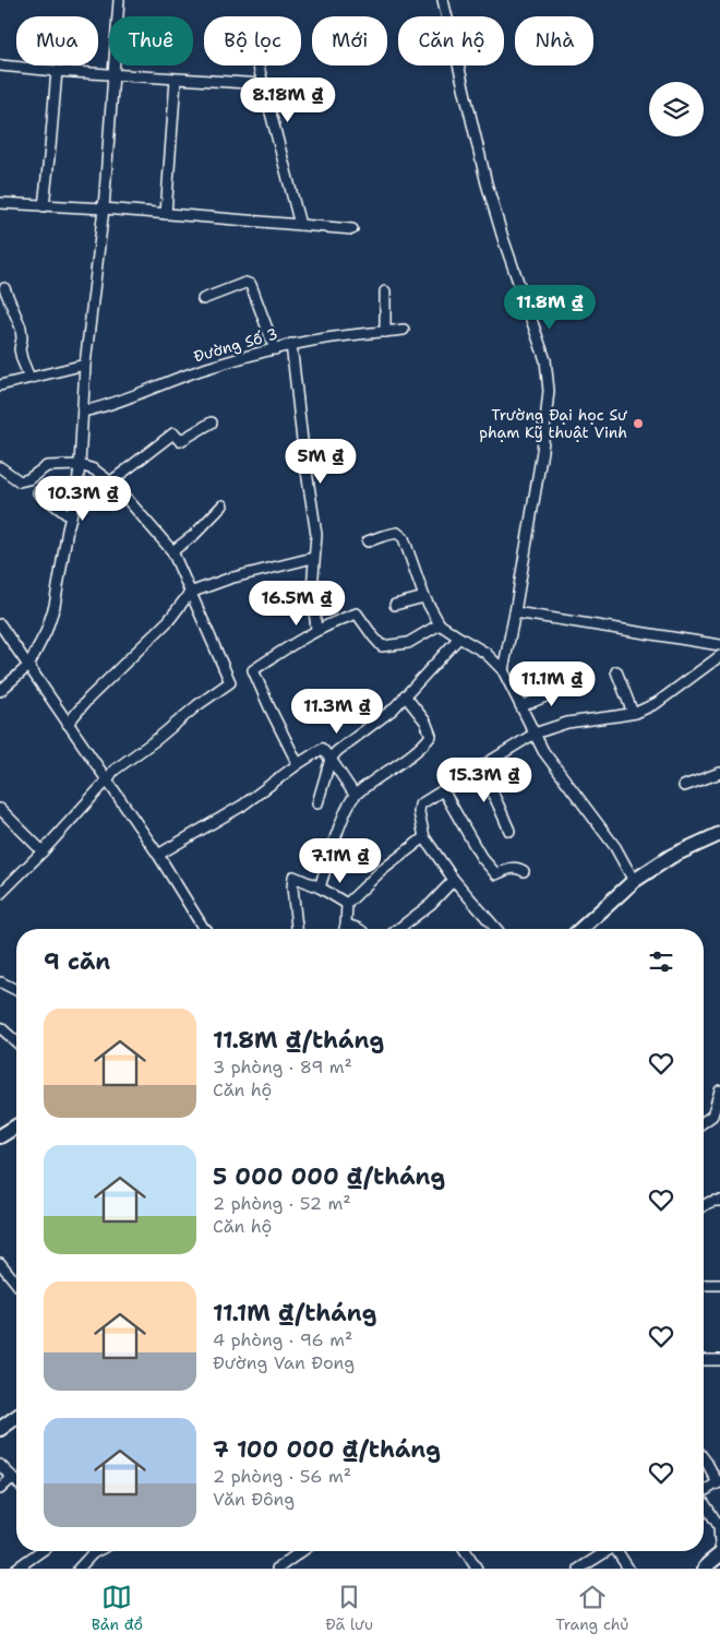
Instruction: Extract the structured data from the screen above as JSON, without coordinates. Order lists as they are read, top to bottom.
{
  "streets": {
    "street": ["Đường Số 3"]
  },
  "places": ["Trường Đại học Sư phạm Kỹ thuật Vinh"],
  "page": {
    "chip": [
      "Mua",
      "Thuê",
      "Bộ lọc",
      "Mới",
      "Căn hộ",
      "Nhà"
    ],
    "price": [
      "8.18M ₫",
      "11.8M ₫",
      "5M ₫",
      "10.3M ₫",
      "16.5M ₫",
      "11.1M ₫",
      "11.3M ₫",
      "15.3M ₫",
      "7.1M ₫"
    ],
    "heading": "9 căn",
    "list": [
      {
        "name": "11.8M ₫/tháng",
        "note": "3 phòng · 89 m² · Căn hộ"
      },
      {
        "name": "5 000 000 ₫/tháng",
        "note": "2 phòng · 52 m² · Căn hộ"
      },
      {
        "name": "11.1M ₫/tháng",
        "note": "4 phòng · 96 m² · Đường Van Đong"
      },
      {
        "name": "7 100 000 ₫/tháng",
        "note": "2 phòng · 56 m² · Văn Đông"
      }
    ],
    "tabs": ["Bản đồ", "Đã lưu", "Trang chủ"]
  }
}
